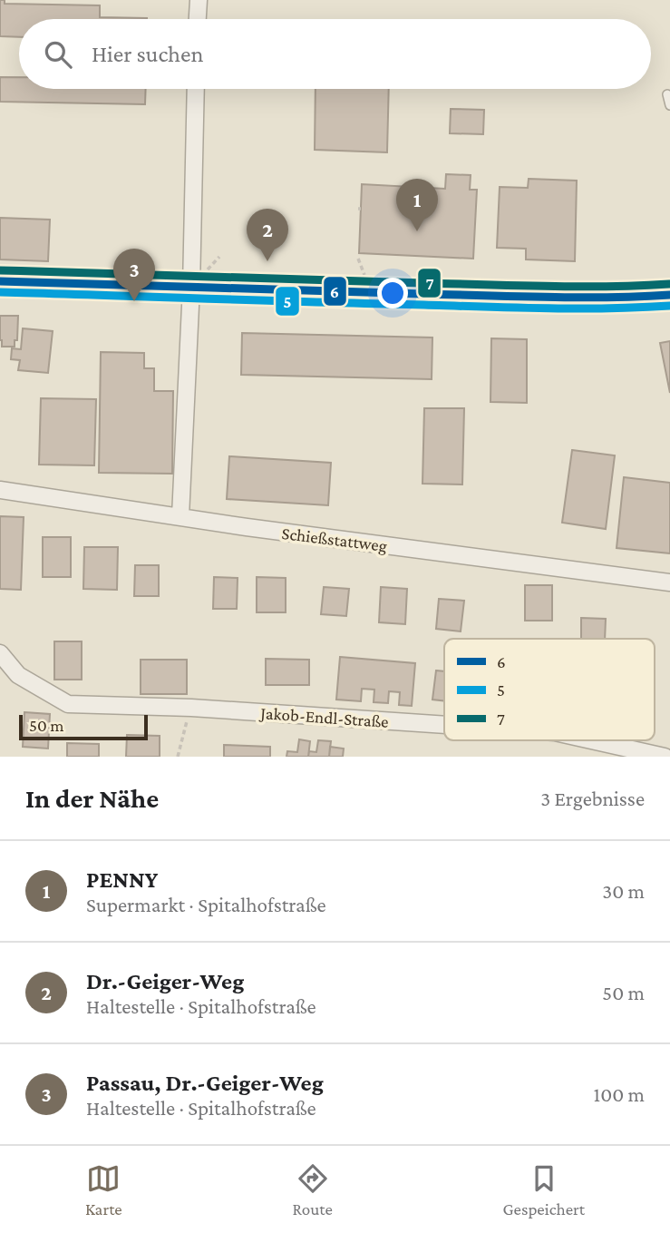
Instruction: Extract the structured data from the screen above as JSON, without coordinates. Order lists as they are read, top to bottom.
{
  "streets": {
    "street": ["Schießstattweg", "Jakob-Endl-Straße"]
  },
  "lines": ["transit line 7", "transit line 6", "transit line 5"],
  "legend": ["6", "5", "7"],
  "scale_bar": "50 m",
  "page": {
    "search": "Hier suchen",
    "pins": ["1", "2", "3"],
    "scale": "50 m",
    "heading": ["In der Nähe", "3 Ergebnisse"],
    "list": [
      {
        "mark": "1",
        "name": "PENNY",
        "note": "Supermarkt · Spitalhofstraße",
        "value": "30 m"
      },
      {
        "mark": "2",
        "name": "Dr.-Geiger-Weg",
        "note": "Haltestelle · Spitalhofstraße",
        "value": "50 m"
      },
      {
        "mark": "3",
        "name": "Passau, Dr.-Geiger-Weg",
        "note": "Haltestelle · Spitalhofstraße",
        "value": "100 m"
      }
    ],
    "nav": ["Karte", "Route", "Gespeichert"]
  }
}
